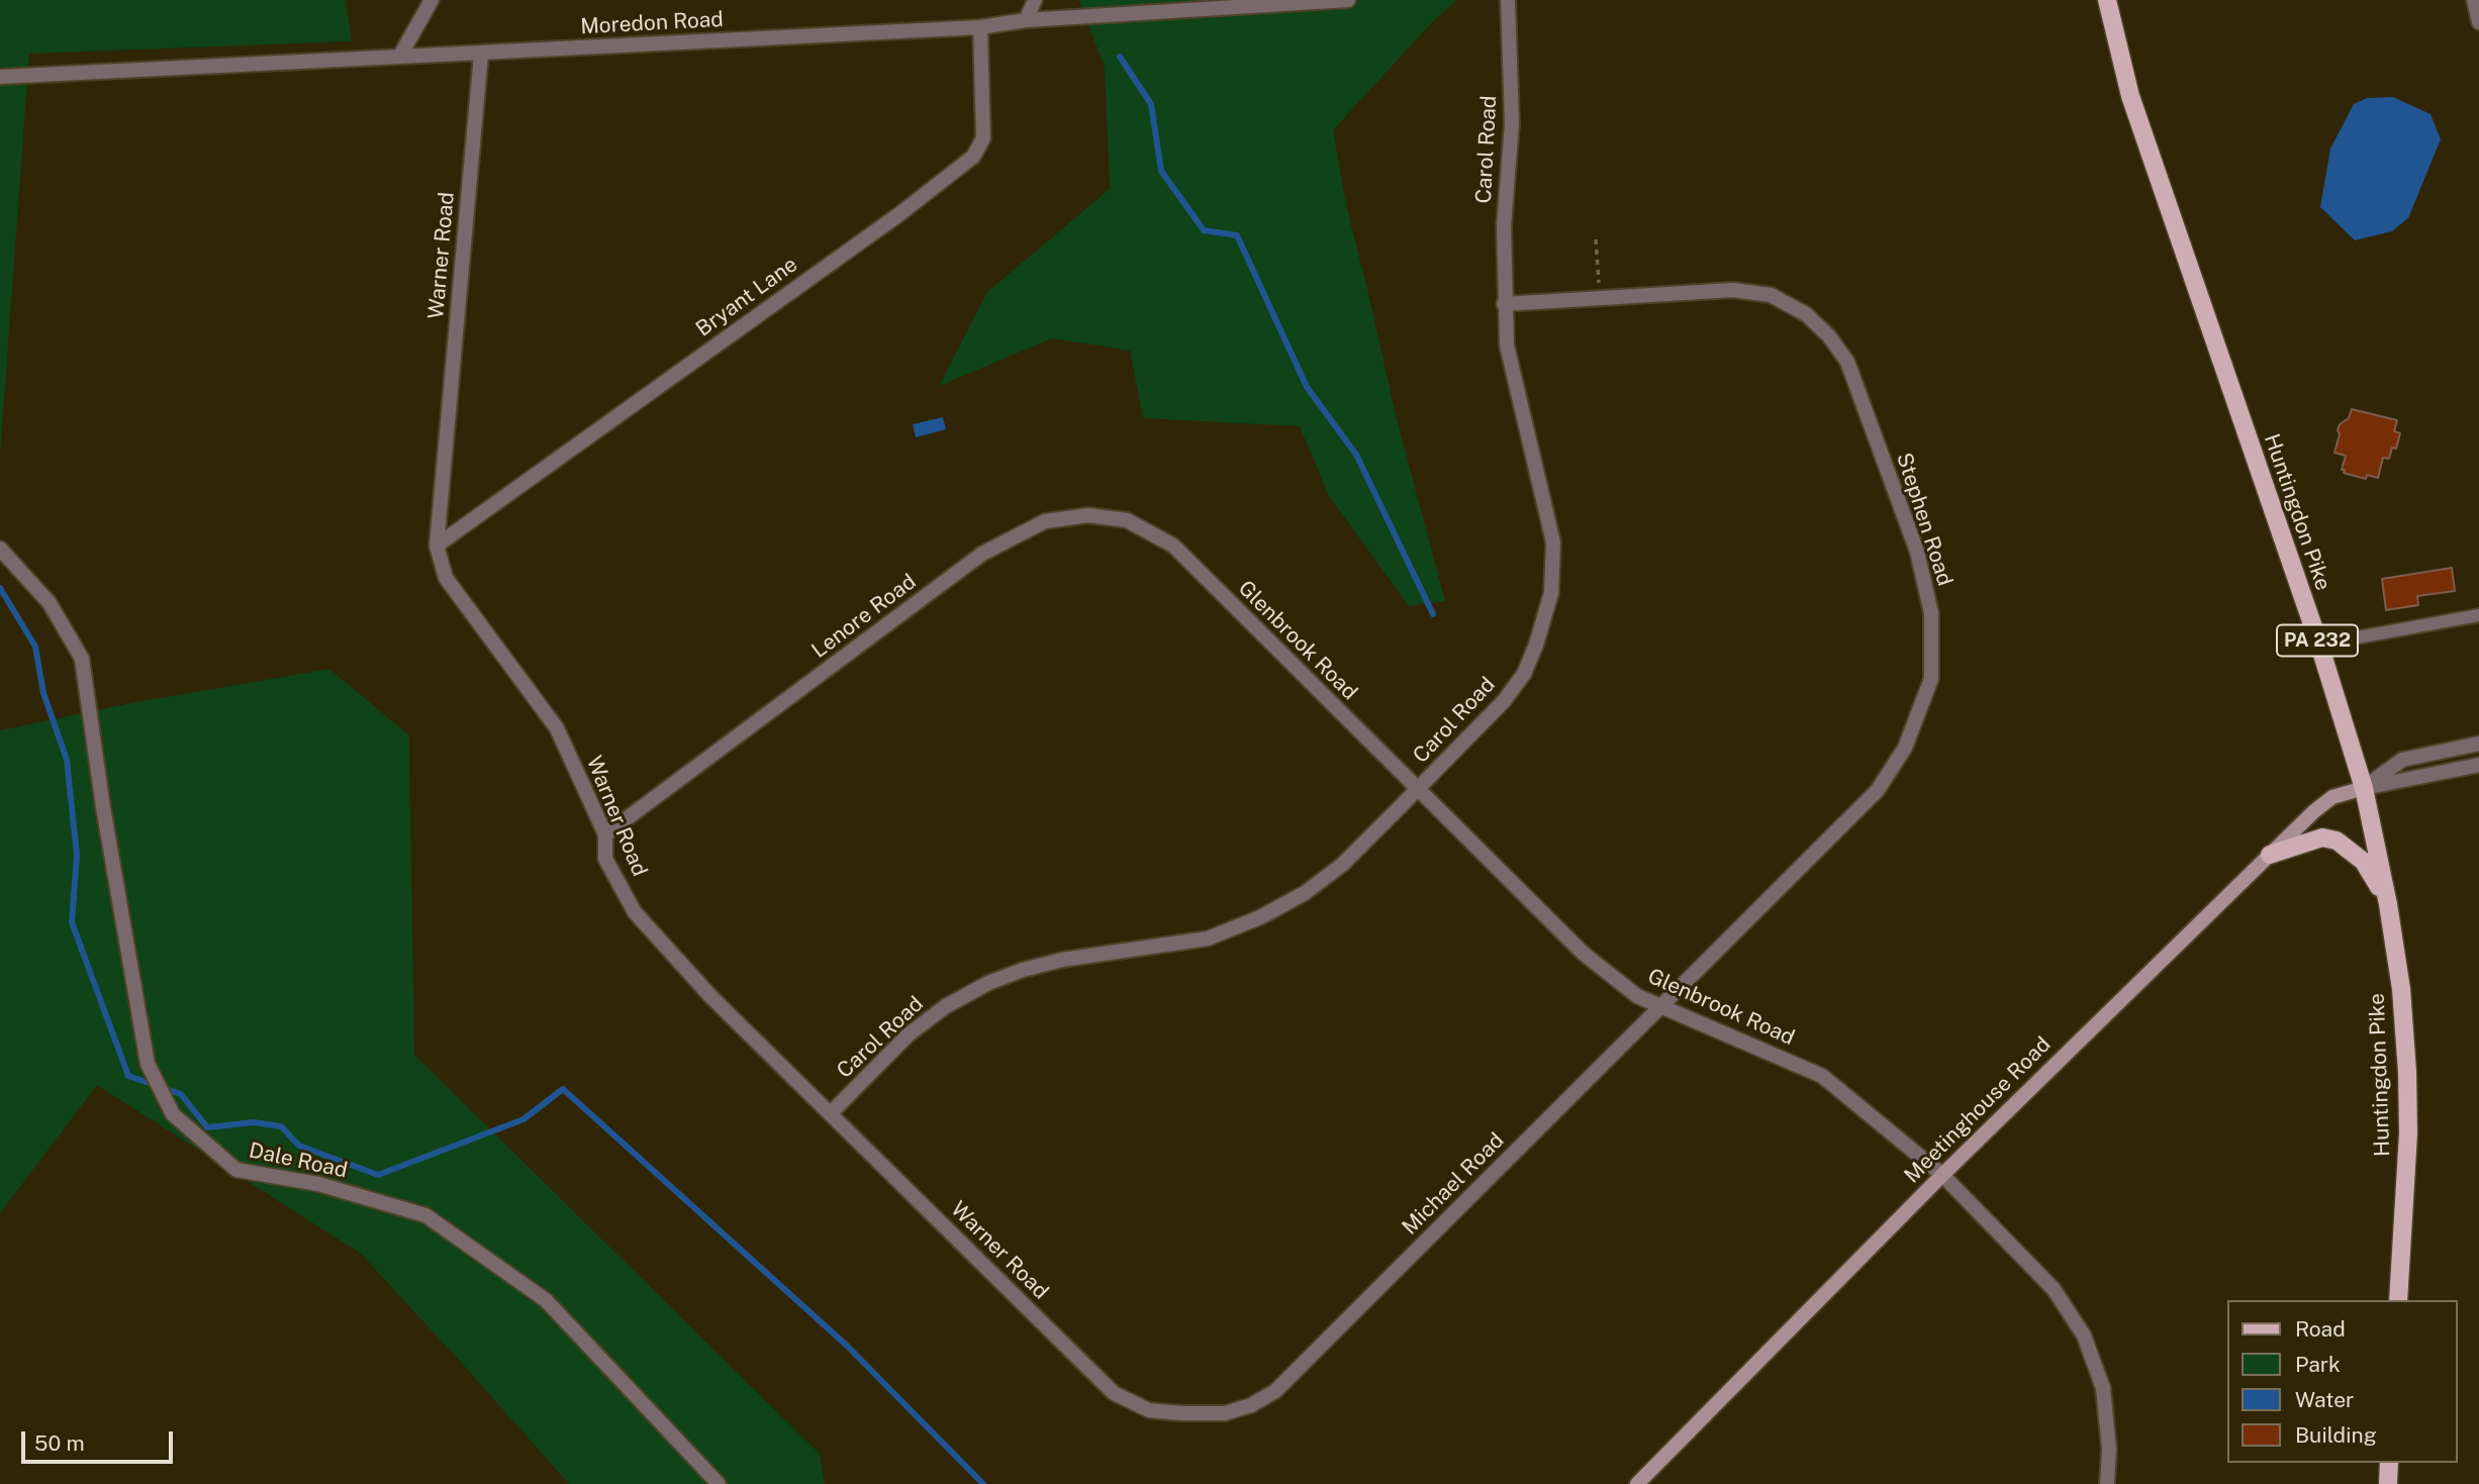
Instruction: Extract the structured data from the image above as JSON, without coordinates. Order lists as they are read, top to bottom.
{
  "streets": {
    "main road": ["Huntingdon Pike", "PA 232"],
    "street": [
      "Moredon Road",
      "Carol Road",
      "Warner Road",
      "Bryant Lane",
      "Stephen Road",
      "Lenore Road",
      "Glenbrook Road",
      "Meetinghouse Road",
      "Dale Road",
      "Michael Road"
    ]
  },
  "crossings": [
    ["Moredon Road", "Warner Road"],
    ["Moredon Road", "Bryant Lane"],
    ["Carol Road", "Warner Road"],
    ["Carol Road", "Stephen Road"],
    ["Carol Road", "Glenbrook Road"],
    ["Warner Road", "Bryant Lane"],
    ["Warner Road", "Lenore Road"],
    ["Warner Road", "Michael Road"],
    ["Huntingdon Pike", "Meetinghouse Road"],
    ["Stephen Road", "Glenbrook Road"],
    ["Stephen Road", "Michael Road"],
    ["Lenore Road", "Glenbrook Road"],
    ["Glenbrook Road", "Meetinghouse Road"],
    ["Glenbrook Road", "Michael Road"]
  ],
  "legend": [
    "Road",
    "Park",
    "Water",
    "Building"
  ],
  "scale_bar": "50 m"
}
